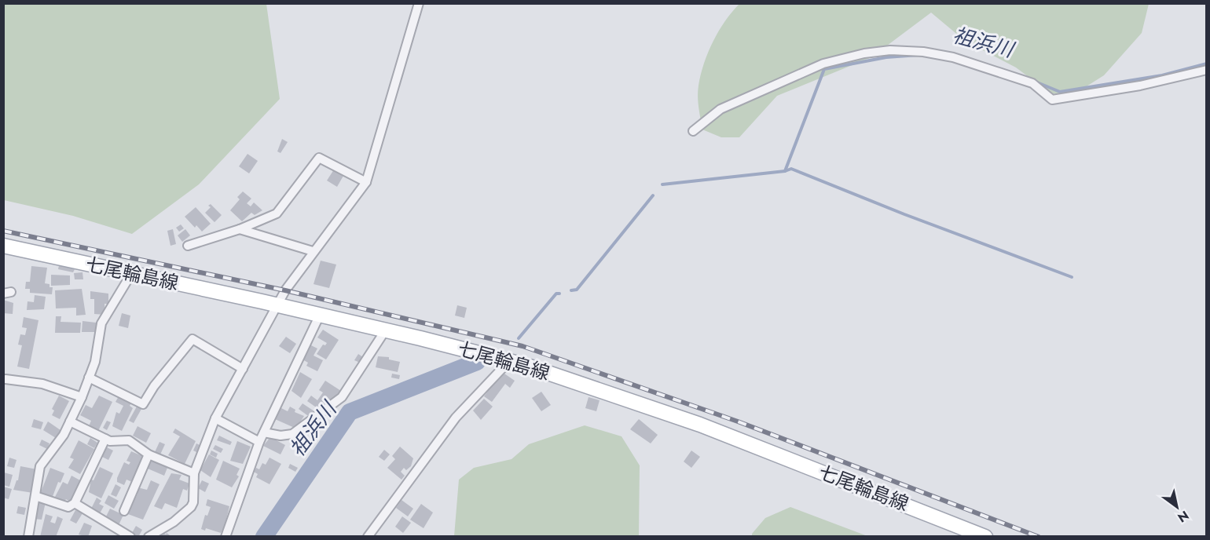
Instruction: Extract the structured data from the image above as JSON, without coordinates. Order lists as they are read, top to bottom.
{
  "streets": {
    "main road": ["七尾輪島線"]
  },
  "water": ["祖浜川"],
  "north": "bottom right"
}
